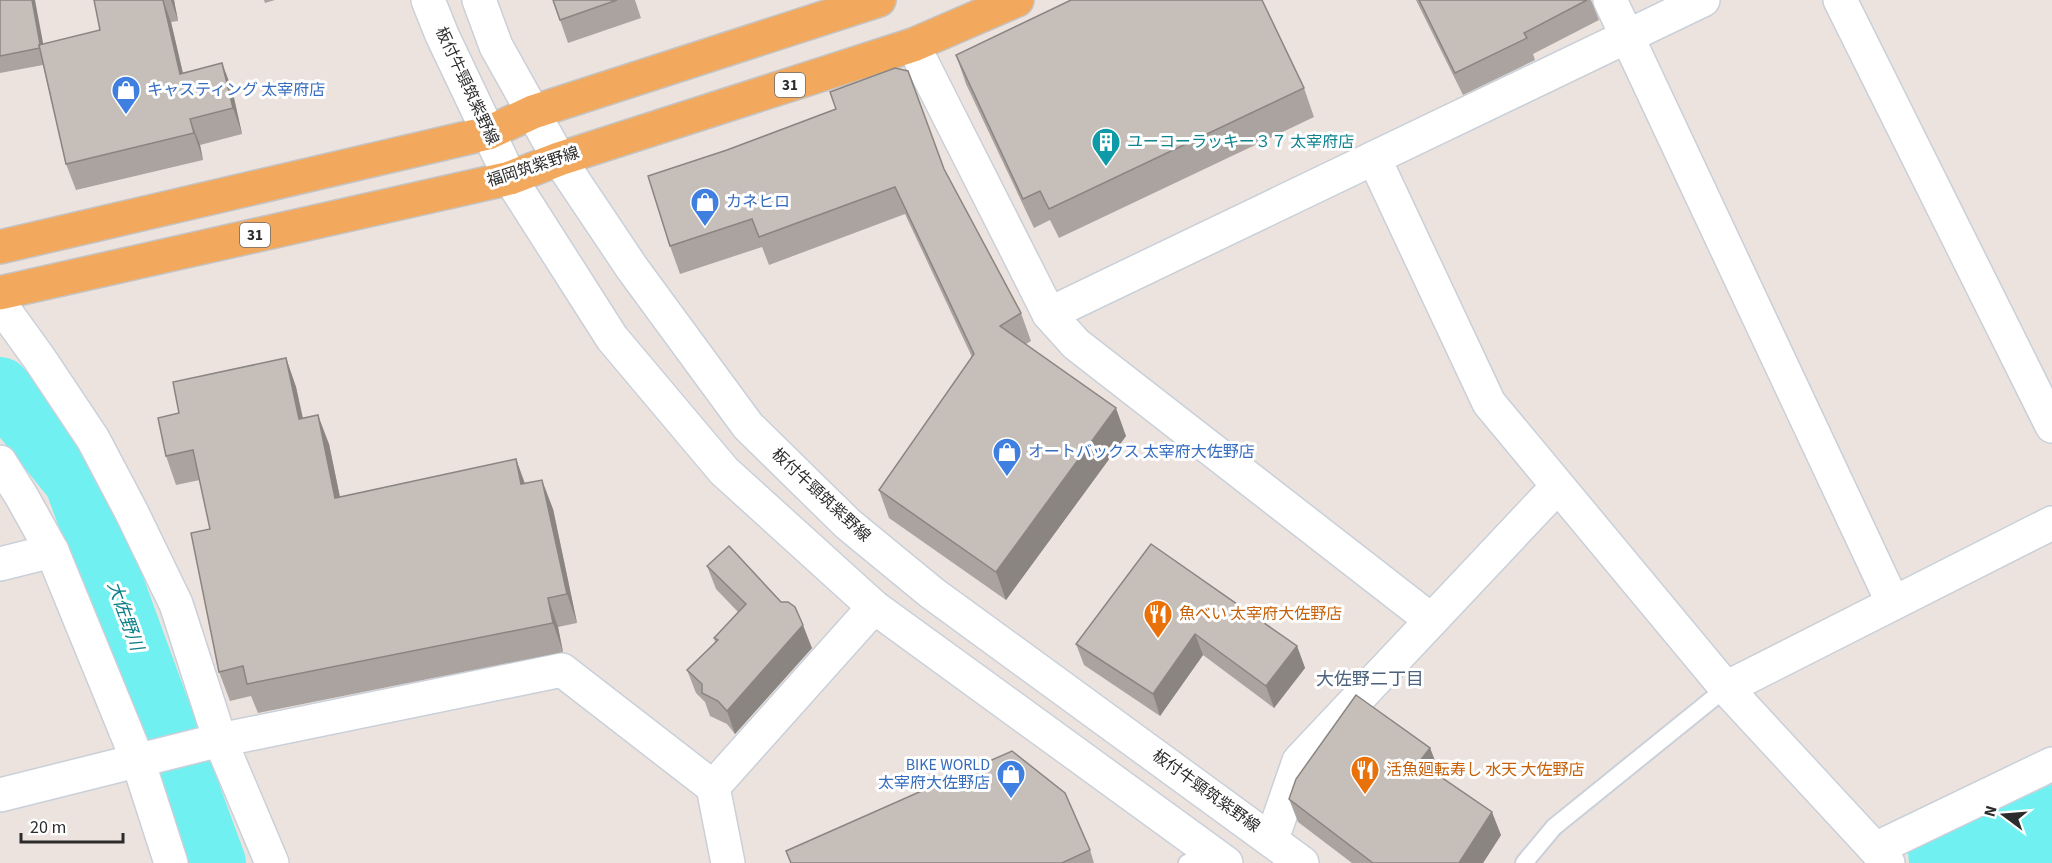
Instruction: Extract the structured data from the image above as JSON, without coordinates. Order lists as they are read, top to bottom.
{
  "streets": {
    "main road": ["31", "福岡筑紫野線"],
    "street": ["板付牛頸筑紫野線"]
  },
  "crossings": [
    ["板付牛頸筑紫野線", "福岡筑紫野線"]
  ],
  "districts": ["大佐野二丁目"],
  "water": ["大佐野川"],
  "places": {
    "shop": [
      "キャスティング 太宰府店",
      "カネヒロ",
      "オートバックス 太宰府大佐野店",
      "BIKE WORLD 太宰府大佐野店"
    ],
    "building": ["ユーコーラッキー３７ 太宰府店"],
    "restaurant": ["魚べい 太宰府大佐野店", "活魚廻転寿し 水天 大佐野店"]
  },
  "scale_bar": "20 m",
  "north": "left"
}
